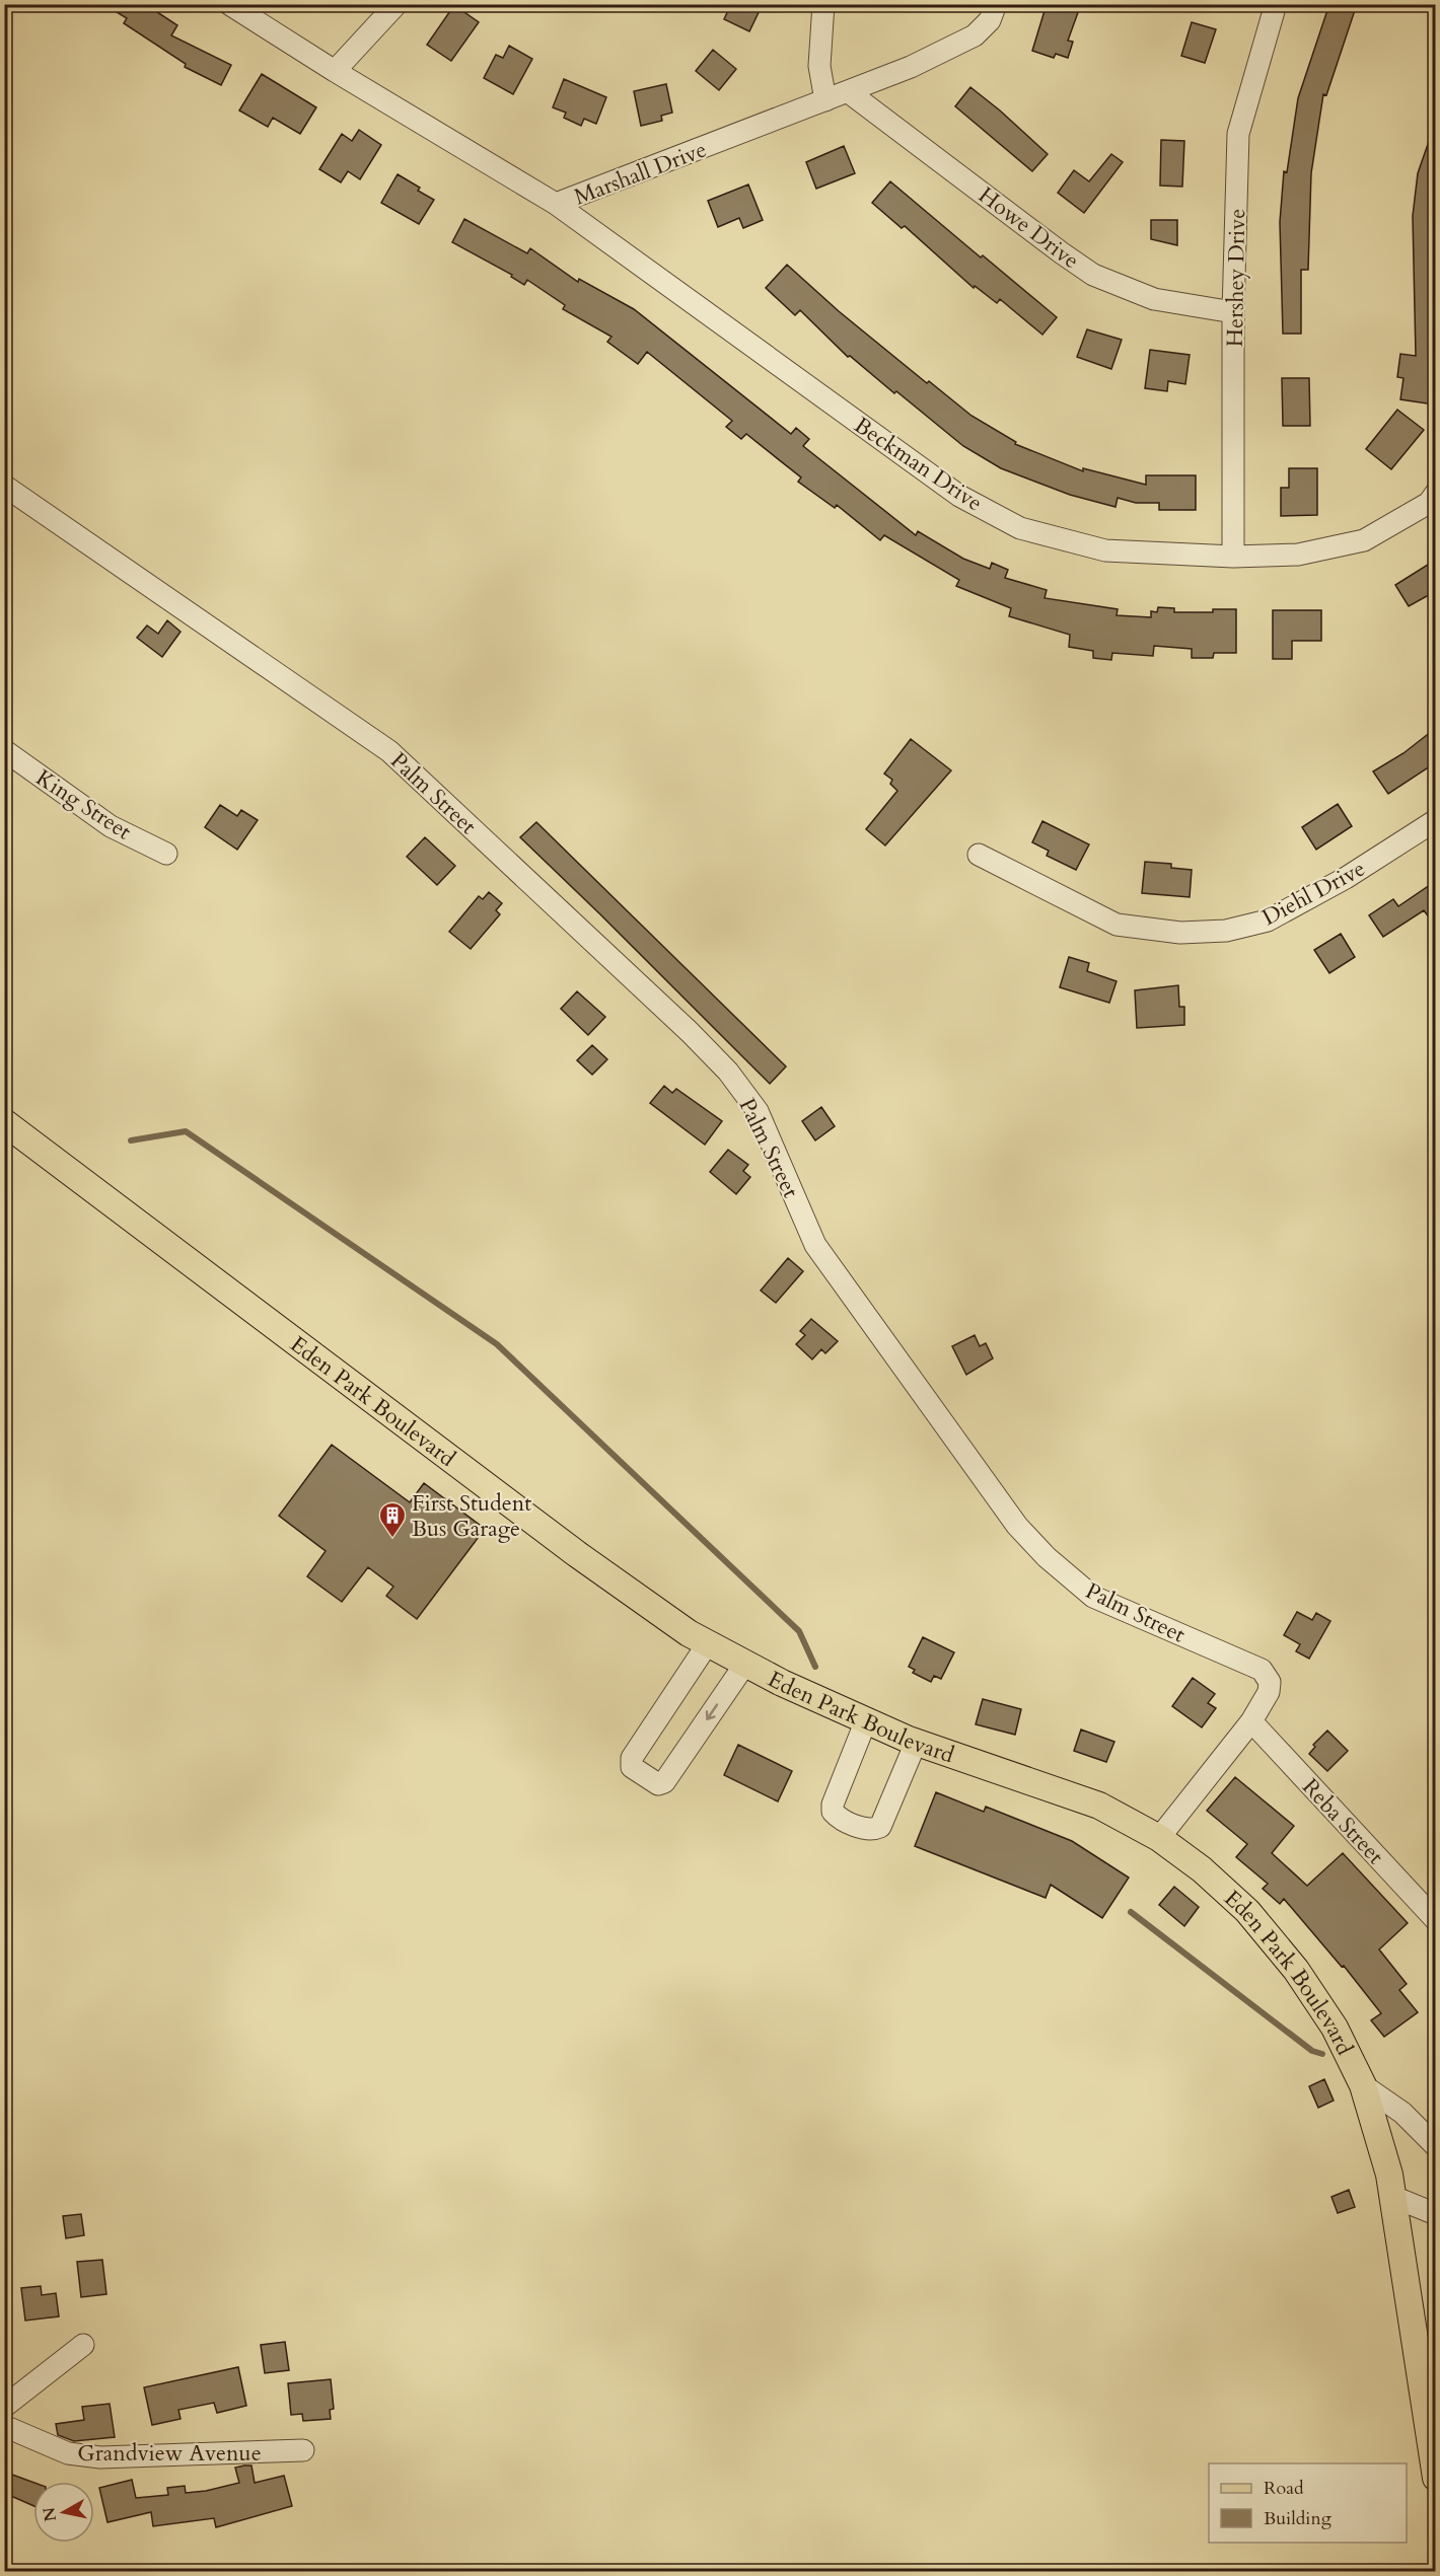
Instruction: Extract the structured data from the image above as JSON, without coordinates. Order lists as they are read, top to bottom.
{
  "streets": {
    "main road": ["Eden Park Boulevard"],
    "street": [
      "Marshall Drive",
      "Howe Drive",
      "Hershey Drive",
      "Beckman Drive",
      "Palm Street",
      "King Street",
      "Diehl Drive",
      "Reba Street",
      "Grandview Avenue"
    ]
  },
  "crossings": [
    ["Marshall Drive", "Howe Drive"],
    ["Marshall Drive", "Beckman Drive"],
    ["Howe Drive", "Hershey Drive"],
    ["Hershey Drive", "Beckman Drive"],
    ["Palm Street", "Eden Park Boulevard"],
    ["Palm Street", "Reba Street"]
  ],
  "places": {
    "building": ["First Student Bus Garage"]
  },
  "legend": ["Road", "Building"],
  "north": "left"
}
